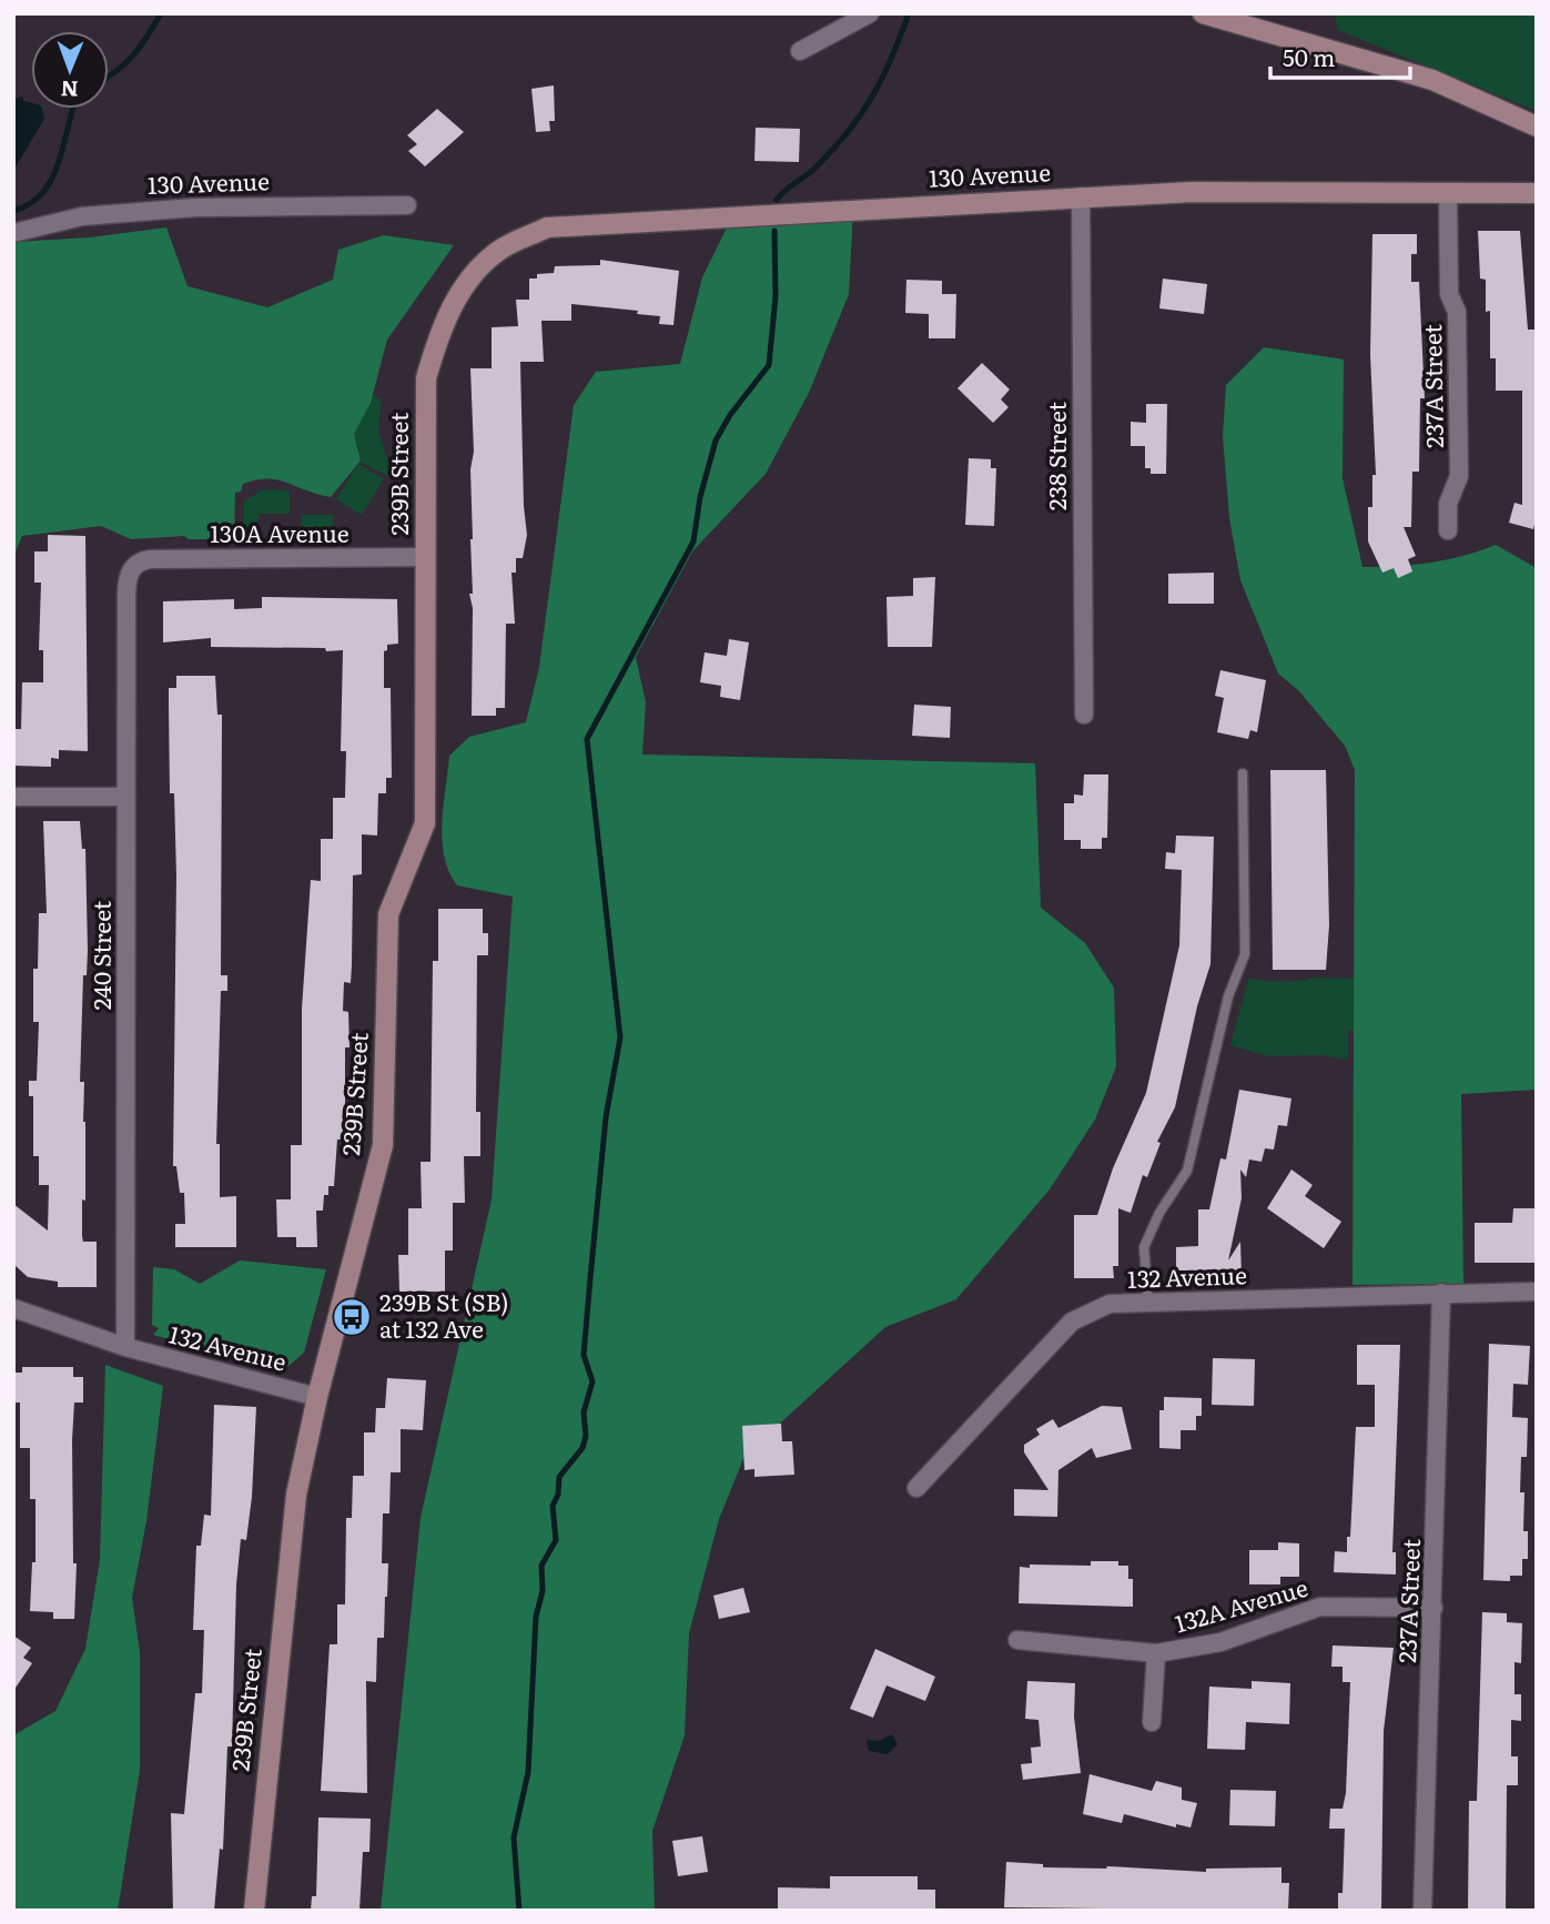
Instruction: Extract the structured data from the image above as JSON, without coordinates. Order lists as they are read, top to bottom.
{
  "streets": {
    "street": [
      "130 Avenue",
      "237A Street",
      "238 Street",
      "239B Street",
      "130A Avenue",
      "240 Street",
      "132 Avenue",
      "132A Avenue"
    ]
  },
  "crossings": [
    ["130 Avenue", "237A Street"],
    ["130 Avenue", "238 Street"],
    ["130 Avenue", "239B Street"],
    ["237A Street", "132 Avenue"],
    ["237A Street", "132A Avenue"],
    ["239B Street", "130A Avenue"],
    ["239B Street", "132 Avenue"],
    ["130A Avenue", "240 Street"],
    ["240 Street", "132 Avenue"]
  ],
  "places": {
    "bus stop": ["239B St (SB) at 132 Ave"]
  },
  "scale_bar": "50 m",
  "north": "bottom"
}
